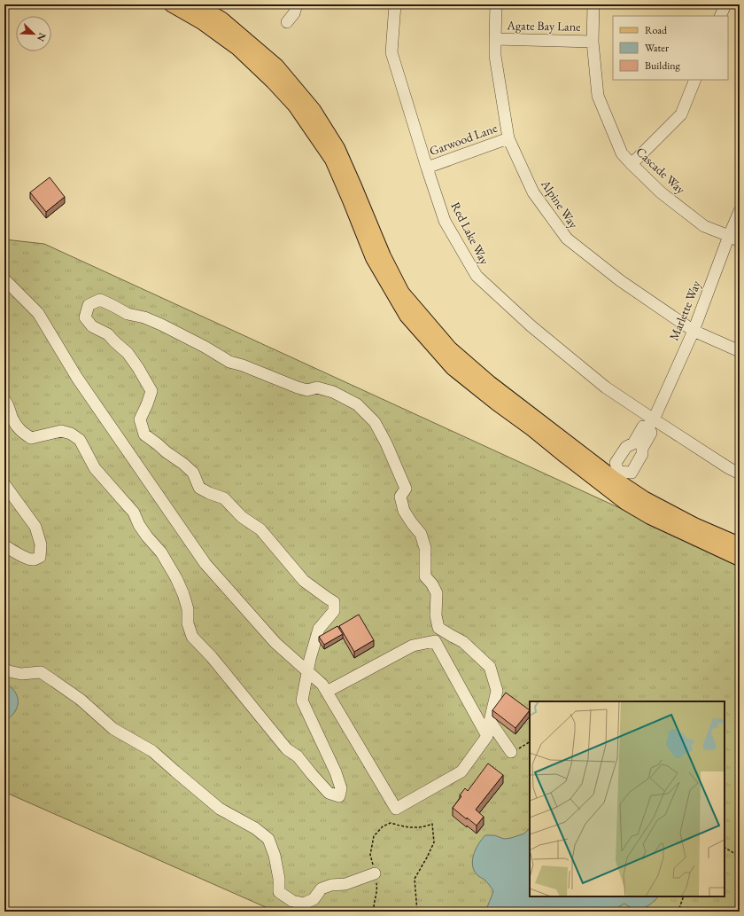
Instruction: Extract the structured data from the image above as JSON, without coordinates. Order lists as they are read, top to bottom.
{
  "streets": {
    "street": [
      "Agate Bay Lane",
      "Garwood Lane",
      "Cascade Way",
      "Alpine Way",
      "Red Lake Way",
      "Marlette Way"
    ]
  },
  "crossings": [
    ["Agate Bay Lane", "Cascade Way"],
    ["Agate Bay Lane", "Alpine Way"],
    ["Garwood Lane", "Alpine Way"],
    ["Garwood Lane", "Red Lake Way"],
    ["Cascade Way", "Marlette Way"],
    ["Alpine Way", "Marlette Way"],
    ["Red Lake Way", "Marlette Way"]
  ],
  "legend": ["Road", "Water", "Building"],
  "north": "bottom right"
}
